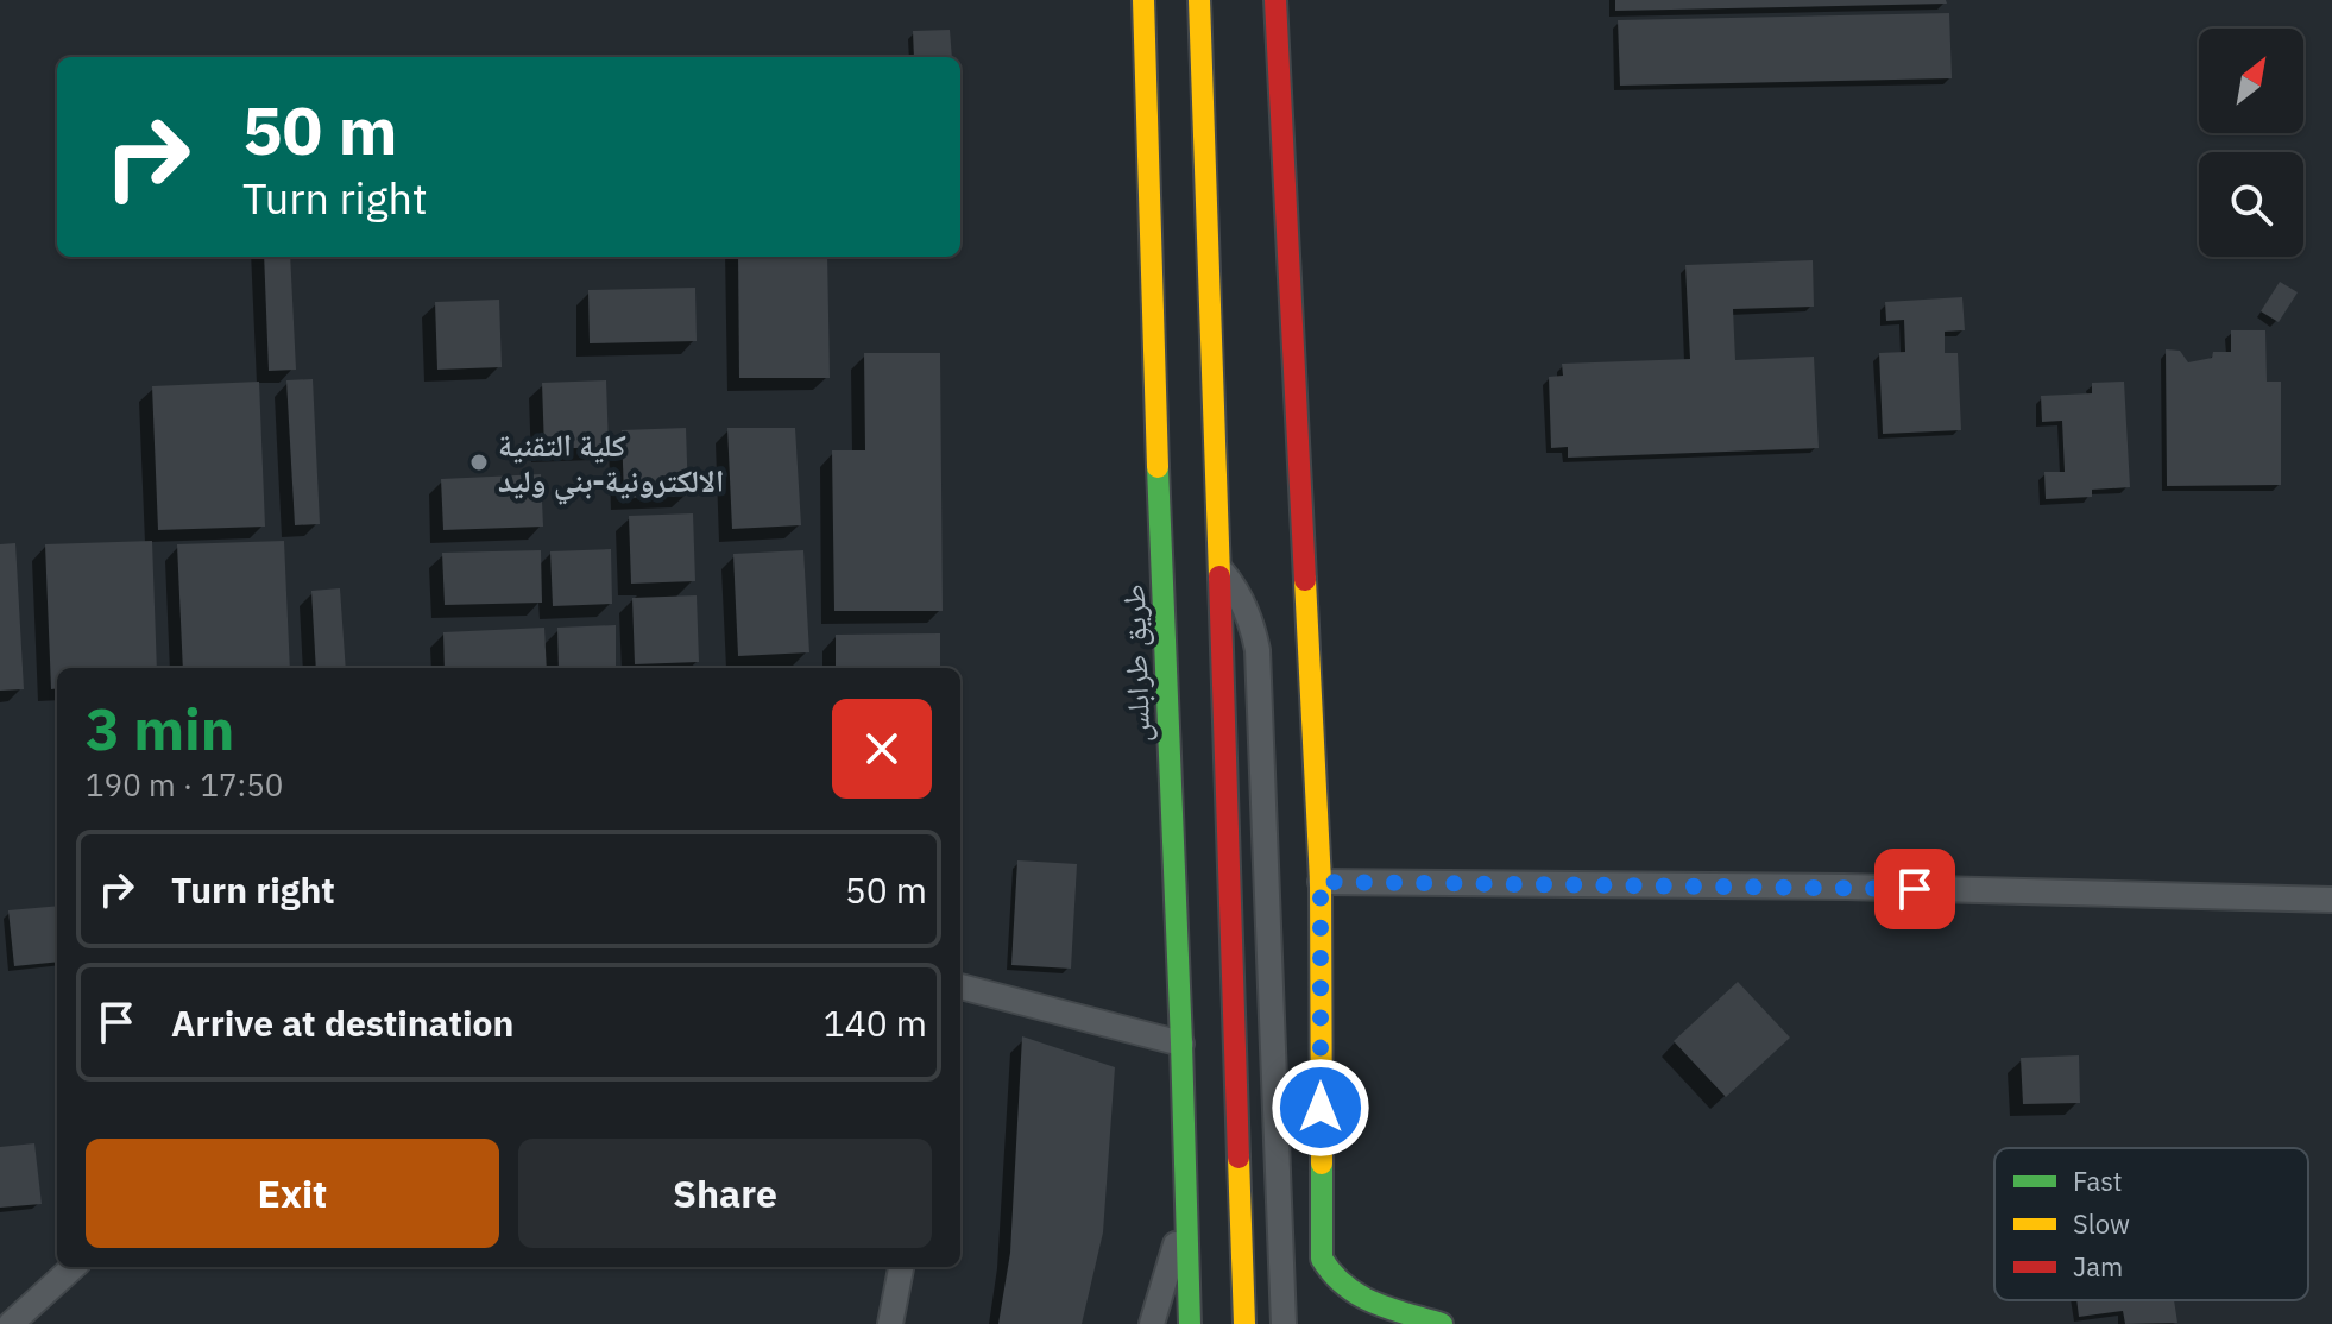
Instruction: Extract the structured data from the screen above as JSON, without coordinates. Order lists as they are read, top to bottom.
{
  "streets": {
    "main road": ["طريق طرابلس"]
  },
  "places": ["كلية التقنية الالكترونية-بني وليد"],
  "legend": ["Fast", "Slow", "Jam"],
  "north": "top right",
  "page": {
    "turn": ["50 m", "Turn right"],
    "heading": ["3 min", "190 m · 17:50"],
    "list": [
      {
        "name": "Turn right",
        "value": "50 m"
      },
      {
        "name": "Arrive at destination",
        "value": "140 m"
      }
    ],
    "buttons": ["Exit", "Share"]
  }
}
